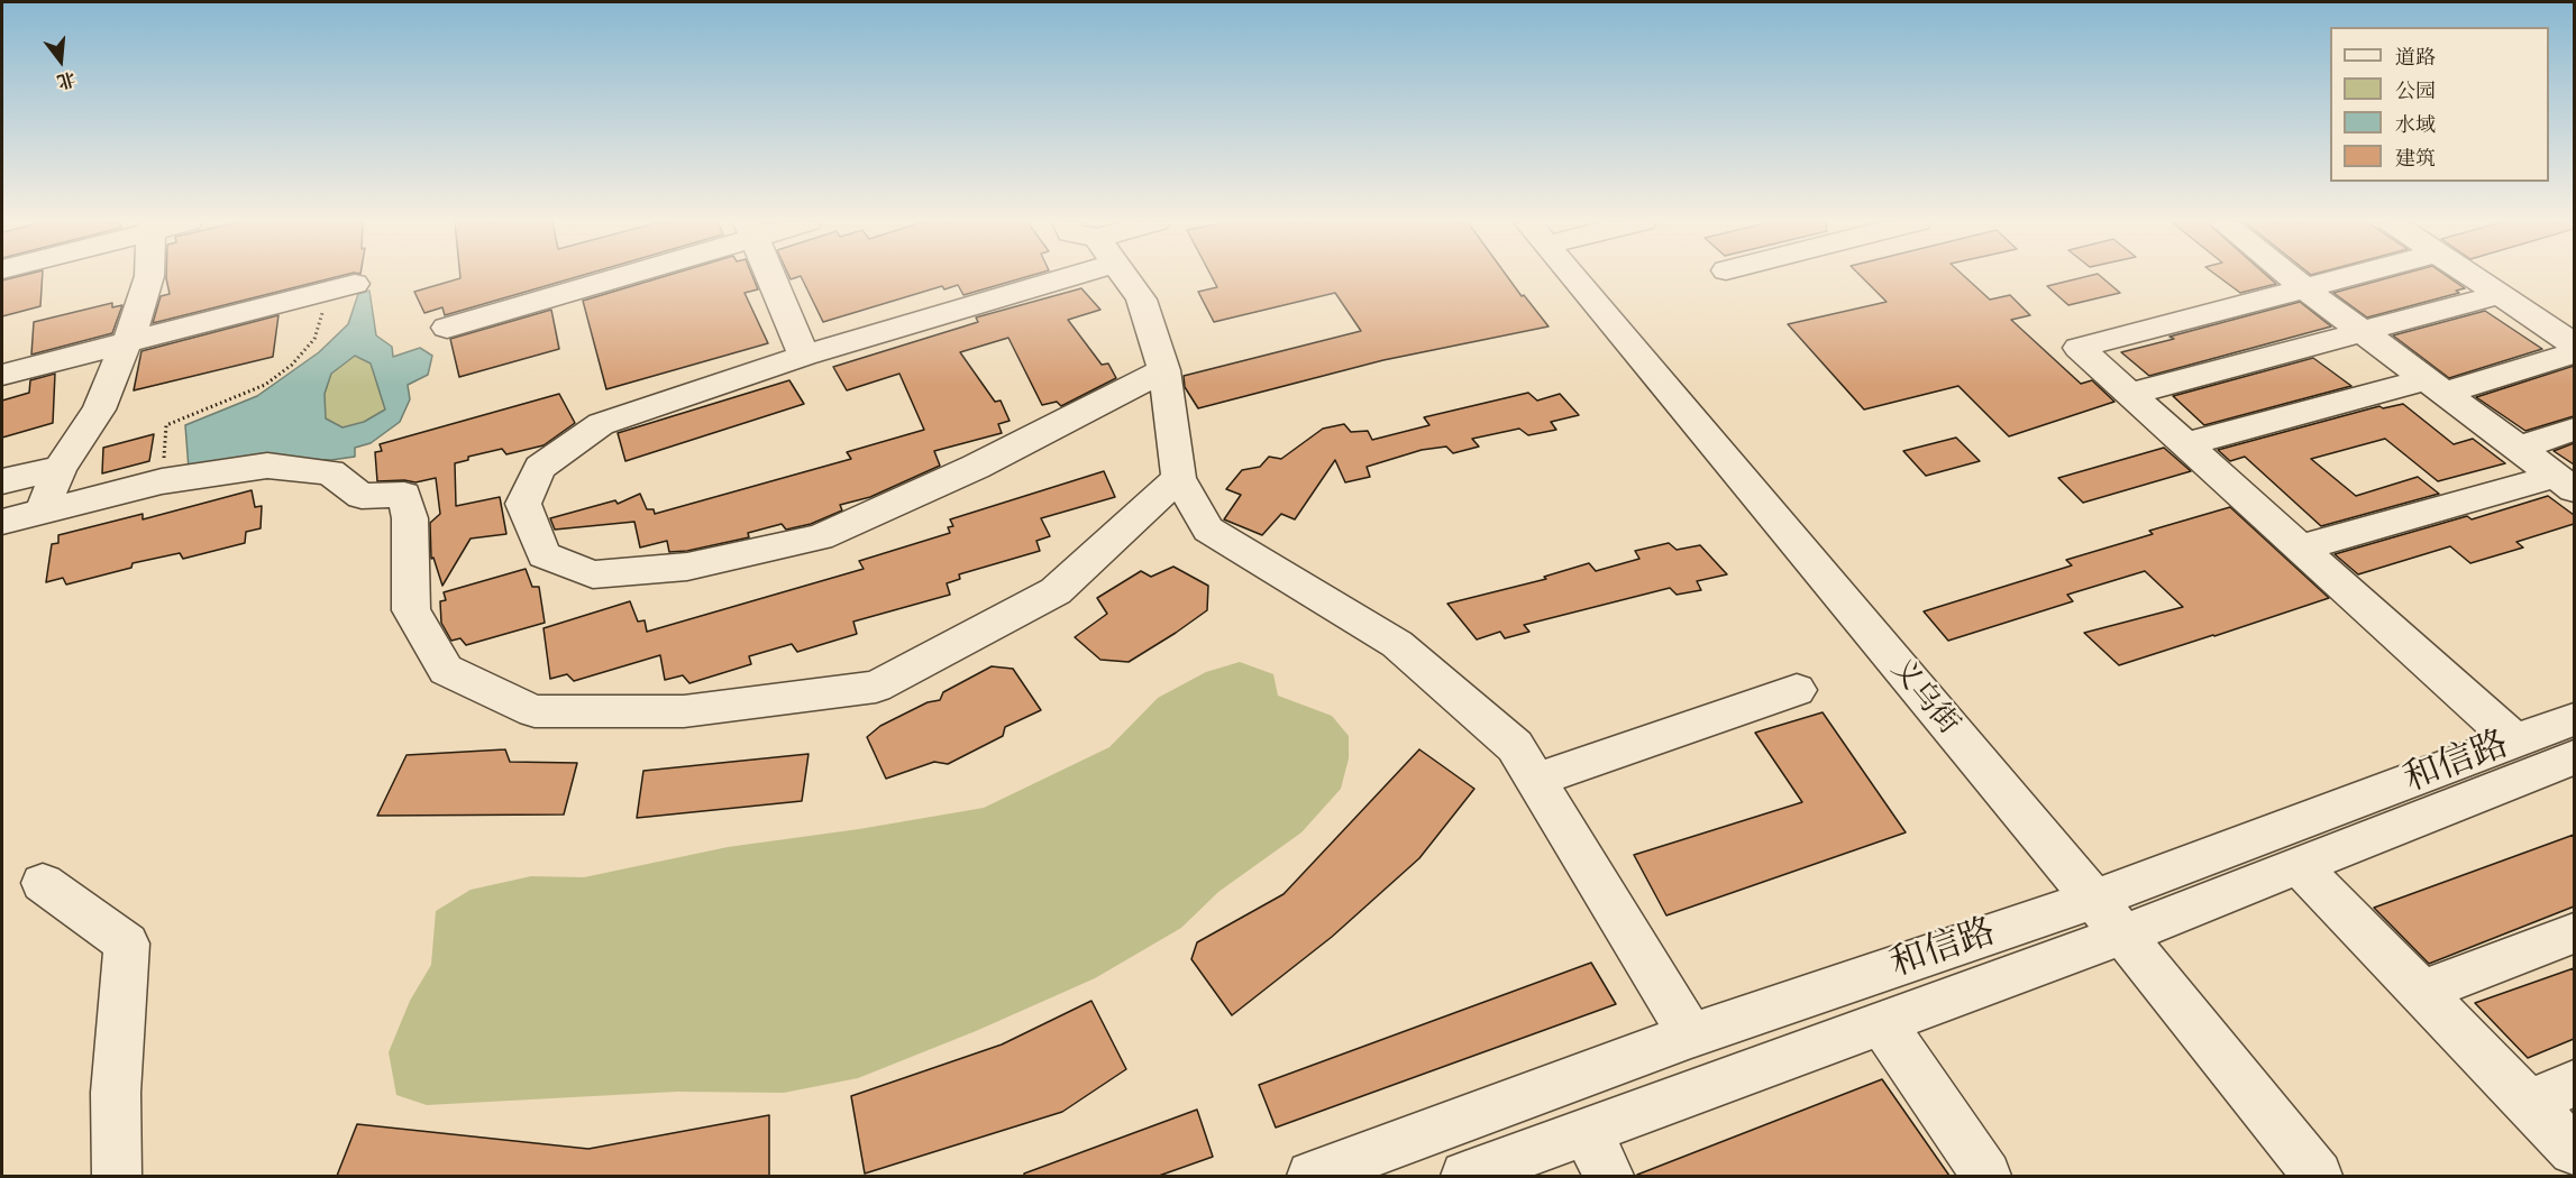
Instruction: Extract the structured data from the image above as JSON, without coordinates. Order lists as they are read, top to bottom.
{
  "streets": {
    "street": ["义乌街", "和信路"]
  },
  "crossings": [
    ["义乌街", "和信路"]
  ],
  "legend": [
    "道路",
    "公园",
    "水域",
    "建筑"
  ],
  "north": "bottom"
}
